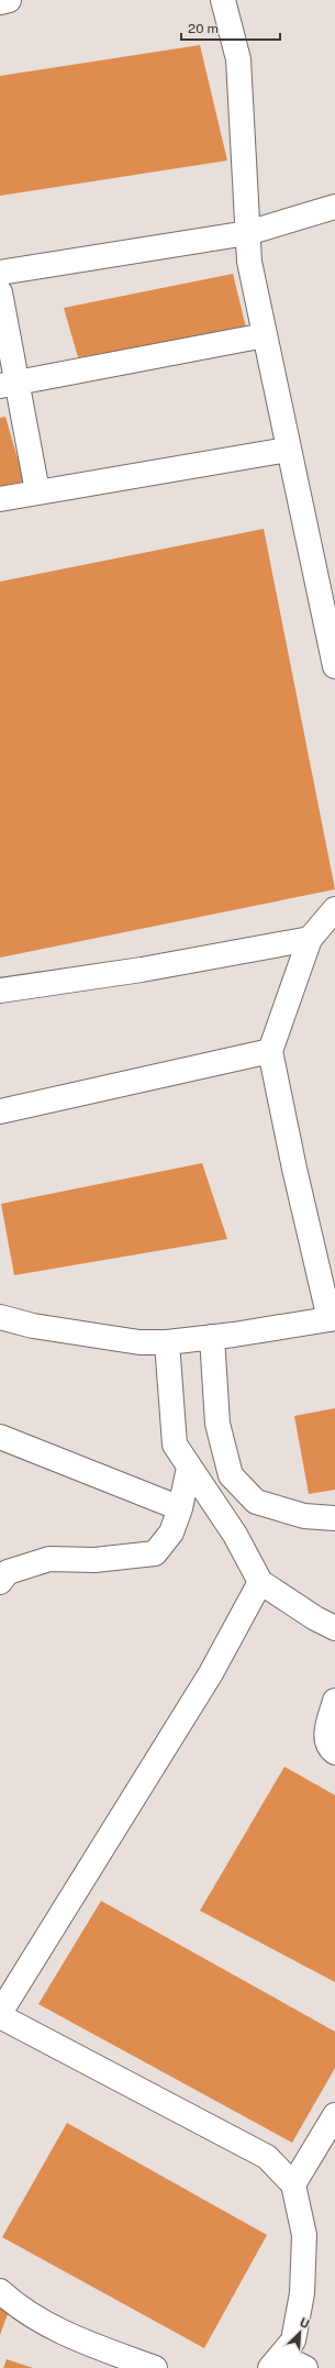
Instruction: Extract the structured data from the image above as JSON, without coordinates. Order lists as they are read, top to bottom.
{
  "scale_bar": "20 m",
  "north": "top right"
}
